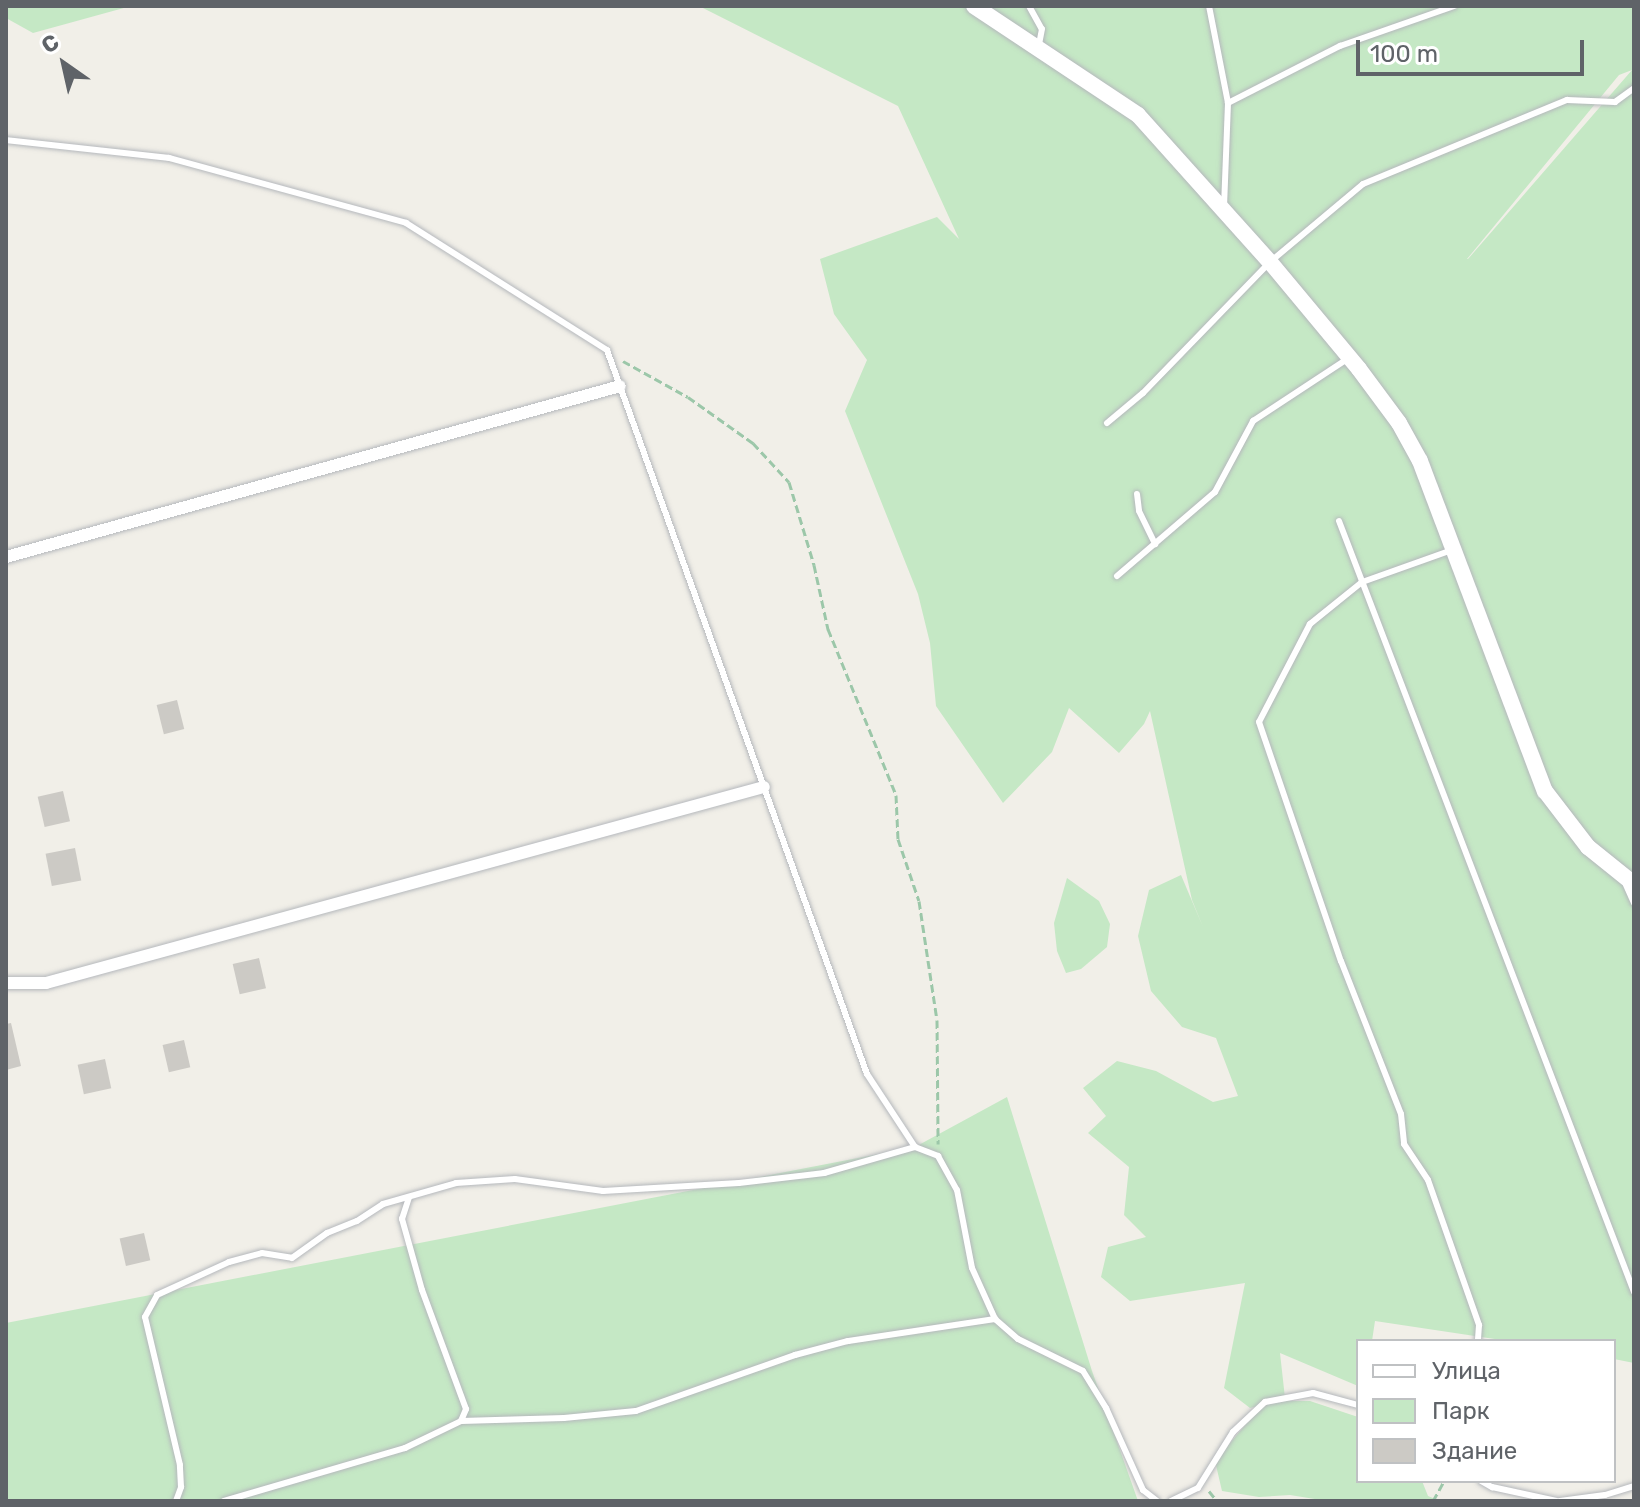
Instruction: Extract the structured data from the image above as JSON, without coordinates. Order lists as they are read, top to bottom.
{
  "legend": ["Улица", "Парк", "Здание"],
  "scale_bar": "100 m",
  "north": "top left"
}
